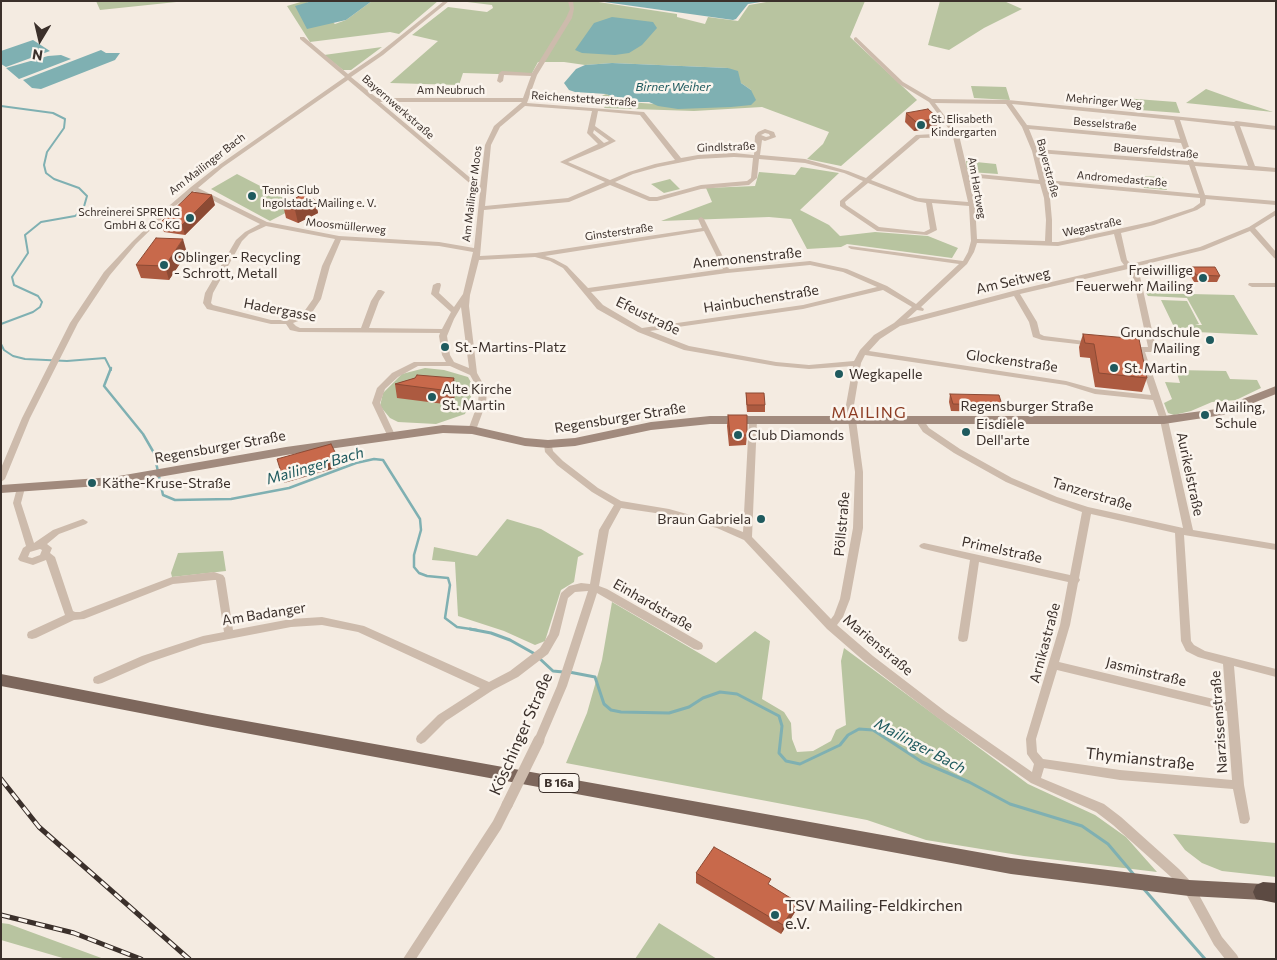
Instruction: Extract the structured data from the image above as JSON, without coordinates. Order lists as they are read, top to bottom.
{
  "streets": {
    "main road": ["B 16a"],
    "street": [
      "Am Neubruch",
      "Reichenstetterstraße",
      "Mehringer Weg",
      "Bayernwerkstraße",
      "Besselstraße",
      "Gindlstraße",
      "Bauersfeldstraße",
      "Am Mailinger Bach",
      "Bayerstraße",
      "Andromedastraße",
      "Am Hartweg",
      "Am Mailinger Moos",
      "Moosmüllerweg",
      "Wegastraße",
      "Ginsterstraße",
      "Anemonenstraße",
      "Am Seitweg",
      "Hainbuchenstraße",
      "Hadergasse",
      "Efeustraße",
      "Glockenstraße",
      "Regensburger Straße",
      "Aurikelstraße",
      "Tanzerstraße",
      "Pöllstraße",
      "Primelstraße",
      "Einhardstraße",
      "Am Badanger",
      "Arnikastraße",
      "Marienstraße",
      "Jasminstraße",
      "Narzissenstraße",
      "Köschinger Straße",
      "Thymianstraße"
    ]
  },
  "crossings": [
    ["Am Neubruch", "Reichenstetterstraße"],
    ["Am Neubruch", "Bayernwerkstraße"],
    ["Am Neubruch", "Am Mailinger Moos"],
    ["Reichenstetterstraße", "Gindlstraße"],
    ["Reichenstetterstraße", "Am Mailinger Moos"],
    ["Mehringer Weg", "Bayerstraße"],
    ["Mehringer Weg", "Am Hartweg"],
    ["Bayernwerkstraße", "Am Mailinger Bach"],
    ["Bayernwerkstraße", "Am Mailinger Moos"],
    ["Besselstraße", "Bayerstraße"],
    ["Gindlstraße", "Am Hartweg"],
    ["Gindlstraße", "Am Mailinger Moos"],
    ["Bauersfeldstraße", "Bayerstraße"],
    ["Am Mailinger Bach", "Moosmüllerweg"],
    ["Bayerstraße", "Andromedastraße"],
    ["Bayerstraße", "Wegastraße"],
    ["Andromedastraße", "Am Hartweg"],
    ["Andromedastraße", "Wegastraße"],
    ["Am Hartweg", "Wegastraße"],
    ["Am Hartweg", "Anemonenstraße"],
    ["Am Hartweg", "Am Seitweg"],
    ["Am Hartweg", "Efeustraße"],
    ["Am Hartweg", "Glockenstraße"],
    ["Am Hartweg", "Regensburger Straße"],
    ["Am Hartweg", "Pöllstraße"],
    ["Am Mailinger Moos", "Moosmüllerweg"],
    ["Am Mailinger Moos", "Hadergasse"],
    ["Am Mailinger Moos", "Efeustraße"],
    ["Am Mailinger Moos", "Regensburger Straße"],
    ["Moosmüllerweg", "Hadergasse"],
    ["Moosmüllerweg", "Efeustraße"],
    ["Ginsterstraße", "Efeustraße"],
    ["Anemonenstraße", "Am Seitweg"],
    ["Anemonenstraße", "Hainbuchenstraße"],
    ["Anemonenstraße", "Efeustraße"],
    ["Hainbuchenstraße", "Efeustraße"],
    ["Regensburger Straße", "Aurikelstraße"],
    ["Regensburger Straße", "Tanzerstraße"],
    ["Regensburger Straße", "Pöllstraße"],
    ["Regensburger Straße", "Marienstraße"],
    ["Aurikelstraße", "Tanzerstraße"],
    ["Aurikelstraße", "Narzissenstraße"],
    ["Tanzerstraße", "Arnikastraße"],
    ["Tanzerstraße", "Narzissenstraße"],
    ["Pöllstraße", "Marienstraße"],
    ["Primelstraße", "Arnikastraße"],
    ["Einhardstraße", "Köschinger Straße"],
    ["Arnikastraße", "Jasminstraße"],
    ["Arnikastraße", "Thymianstraße"],
    ["Marienstraße", "Köschinger Straße"],
    ["Marienstraße", "B 16a"],
    ["Jasminstraße", "Narzissenstraße"],
    ["Narzissenstraße", "Thymianstraße"]
  ],
  "districts": ["MAILING"],
  "water": ["Birner Weiher", "Mailinger Bach"],
  "places": [
    "St. Elisabeth Kindergarten",
    "Tennis Club Ingolstadt-Mailing e. V.",
    "Schreinerei SPRENG GmbH & Co KG",
    "Oblinger - Recycling - Schrott, Metall",
    "Freiwillige Feuerwehr Mailing",
    "Grundschule Mailing",
    "St.-Martins-Platz",
    "St. Martin",
    "Wegkapelle",
    "Alte Kirche St. Martin",
    "Mailing, Schule",
    "Eisdiele Dell'arte",
    "Club Diamonds",
    "Käthe-Kruse-Straße",
    "Braun Gabriela",
    "TSV Mailing-Feldkirchen e.V."
  ],
  "north": "bottom"
}
